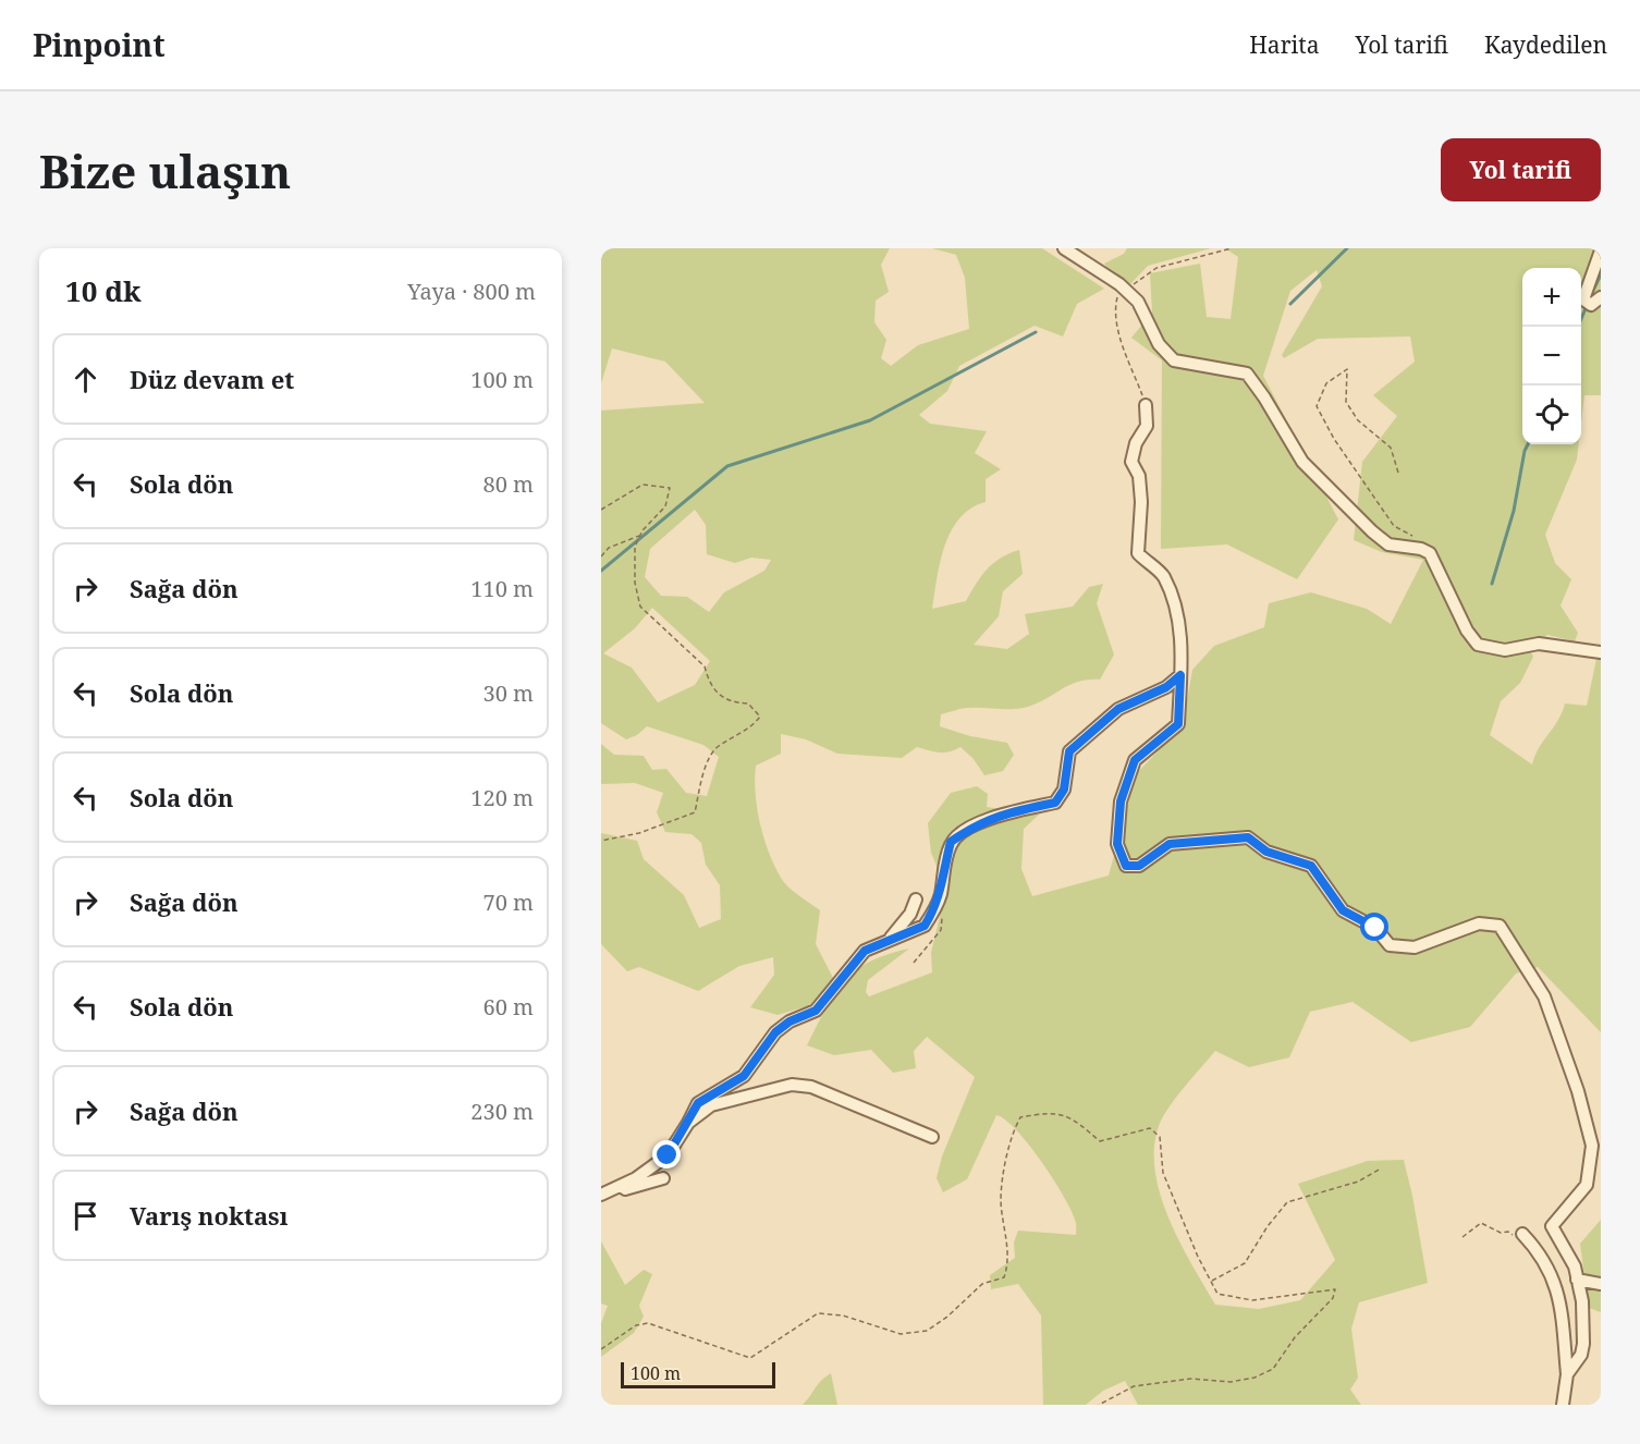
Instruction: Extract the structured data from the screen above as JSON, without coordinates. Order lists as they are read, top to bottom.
{
  "scale_bar": "100 m",
  "page": {
    "header": "Pinpoint",
    "nav": ["Harita", "Yol tarifi", "Kaydedilen"],
    "buttons": "Yol tarifi",
    "title": "Bize ulaşın",
    "heading": ["10 dk", "Yaya · 800 m"],
    "map_buttons": ["+", "−"],
    "list": [
      ["Düz devam et", "100 m"],
      ["Sola dön", "80 m"],
      ["Sağa dön", "110 m"],
      ["Sola dön", "30 m"],
      ["Sola dön", "120 m"],
      ["Sağa dön", "70 m"],
      ["Sola dön", "60 m"],
      ["Sağa dön", "230 m"],
      "Varış noktası"
    ],
    "scale": "100 m"
  }
}
